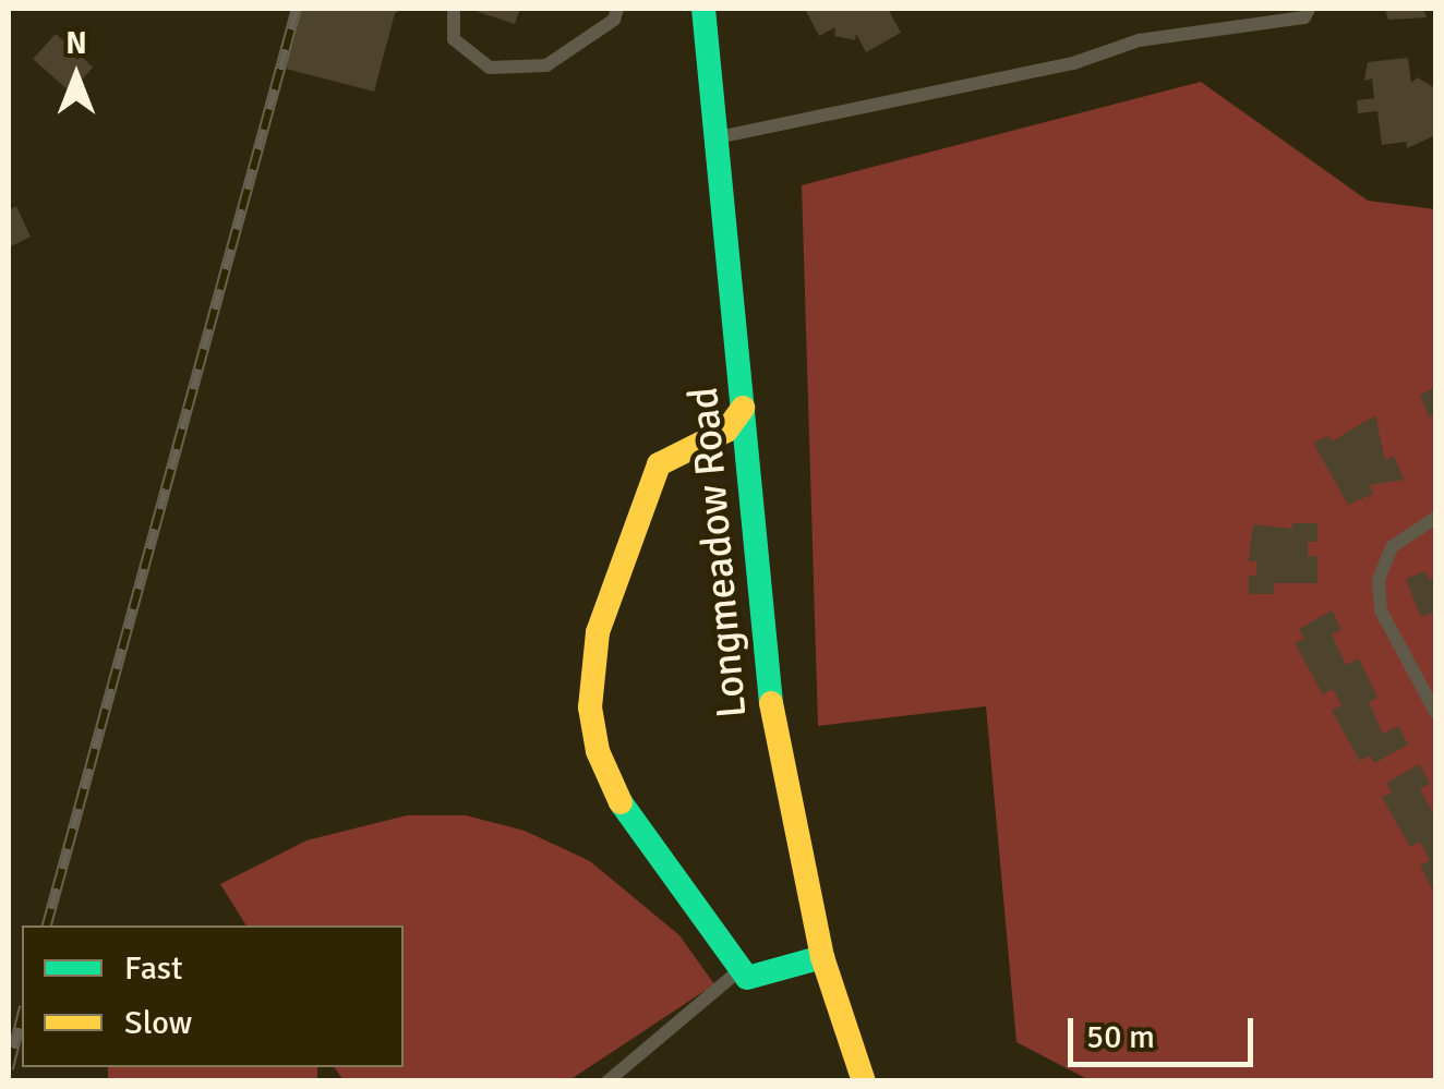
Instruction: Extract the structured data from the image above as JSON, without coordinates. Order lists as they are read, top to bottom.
{
  "streets": {
    "street": ["Longmeadow Road"]
  },
  "legend": ["Fast", "Slow"],
  "scale_bar": "50 m",
  "north": "top"
}
